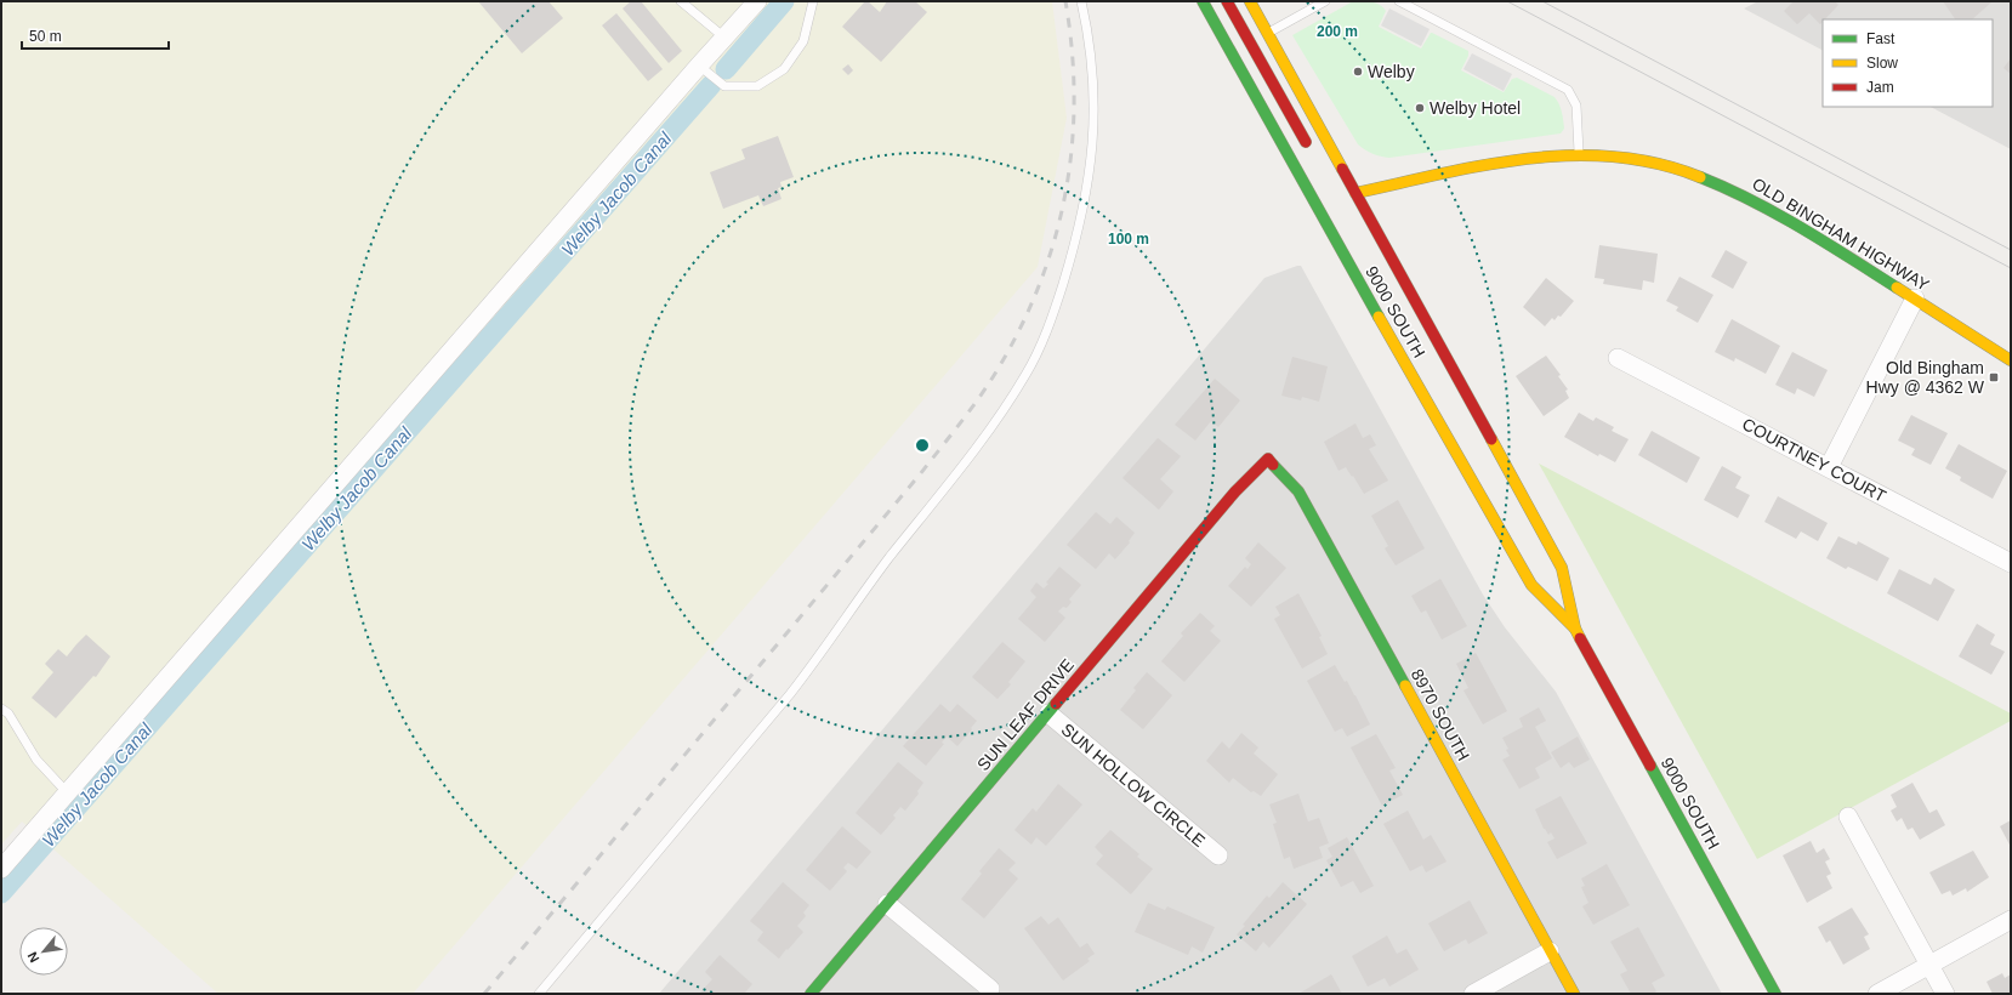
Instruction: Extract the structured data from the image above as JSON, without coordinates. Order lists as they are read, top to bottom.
{
  "streets": {
    "main road": [
      "OLD BINGHAM HIGHWAY",
      "9000 SOUTH",
      "SUN LEAF DRIVE",
      "8970 SOUTH"
    ],
    "street": ["COURTNEY COURT", "SUN HOLLOW CIRCLE"]
  },
  "crossings": [
    ["OLD BINGHAM HIGHWAY", "9000 SOUTH"],
    ["SUN LEAF DRIVE", "8970 SOUTH"],
    ["SUN LEAF DRIVE", "SUN HOLLOW CIRCLE"]
  ],
  "water": ["Welby Jacob Canal"],
  "places": {
    "other": ["Welby", "Welby Hotel"],
    "transit": ["Old Bingham Hwy @ 4362 W"]
  },
  "legend": ["Fast", "Slow", "Jam"],
  "scale_bar": "50 m",
  "north": "bottom left",
  "rings": ["200 m", "100 m"]
}
